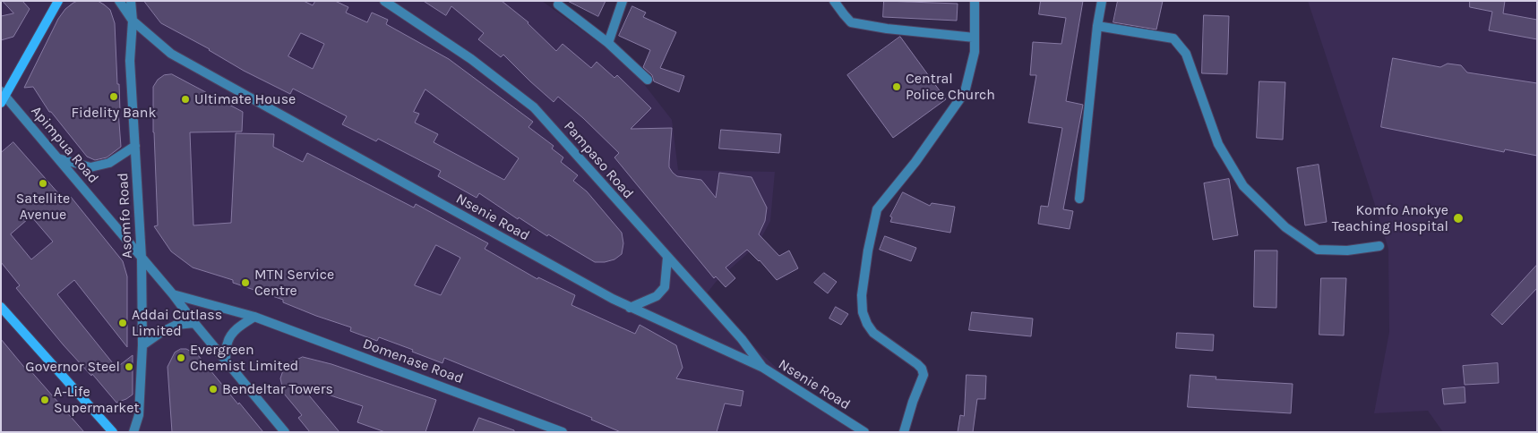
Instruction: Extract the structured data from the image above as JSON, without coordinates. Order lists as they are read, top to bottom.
{
  "streets": {
    "street": [
      "Apimpua Road",
      "Pampaso Road",
      "Asomfo Road",
      "Nsenie Road",
      "Domenase Road"
    ]
  },
  "crossings": [
    ["Apimpua Road", "Asomfo Road"],
    ["Apimpua Road", "Domenase Road"],
    ["Pampaso Road", "Nsenie Road"],
    ["Asomfo Road", "Nsenie Road"]
  ],
  "places": [
    "Central Police Church",
    "Fidelity Bank",
    "Ultimate House",
    "Satellite Avenue",
    "Komfo Anokye Teaching Hospital",
    "MTN Service Centre",
    "Addai Cutlass Limited",
    "Evergreen Chemist Limited",
    "Governor Steel",
    "Bendeltar Towers",
    "A-Life Supermarket"
  ]
}
